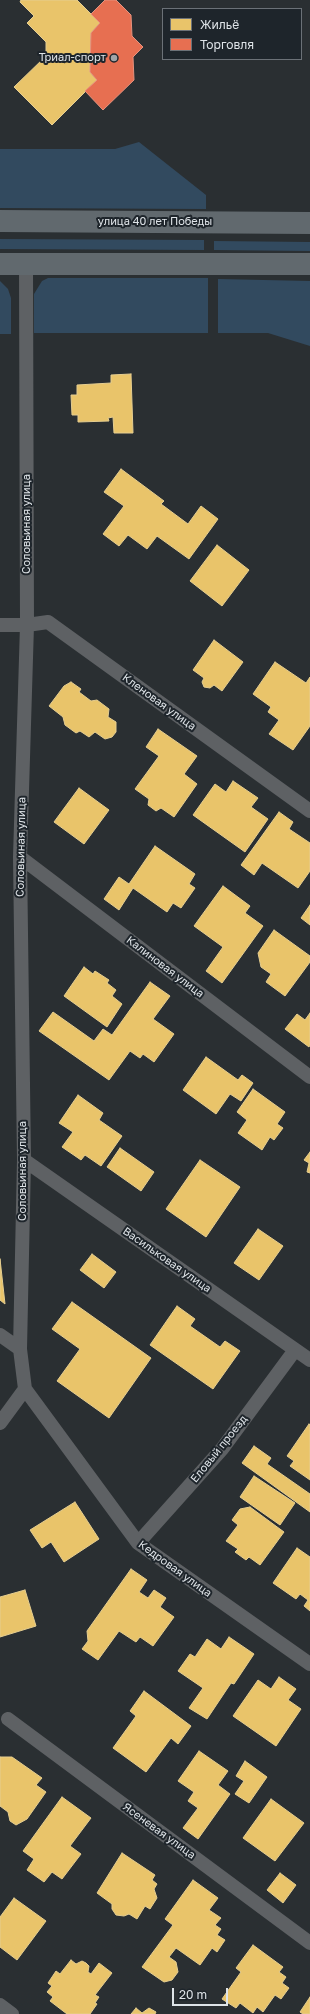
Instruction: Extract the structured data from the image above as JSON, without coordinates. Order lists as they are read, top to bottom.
{
  "streets": {
    "main road": ["улица 40 лет Победы"],
    "street": [
      "Соловьиная улица",
      "Кленовая улица",
      "Калиновая улица",
      "Васильковая улица",
      "Еловый проезд",
      "Кедровая улица",
      "Ясеневая улица"
    ]
  },
  "crossings": [
    ["Соловьиная улица", "Кленовая улица"],
    ["Соловьиная улица", "Калиновая улица"],
    ["Соловьиная улица", "Васильковая улица"],
    ["Соловьиная улица", "Кедровая улица"],
    ["Васильковая улица", "Еловый проезд"],
    ["Еловый проезд", "Кедровая улица"]
  ],
  "places": ["Триал-спорт"],
  "legend": ["Жильё", "Торговля"],
  "scale_bar": "20 m"
}
